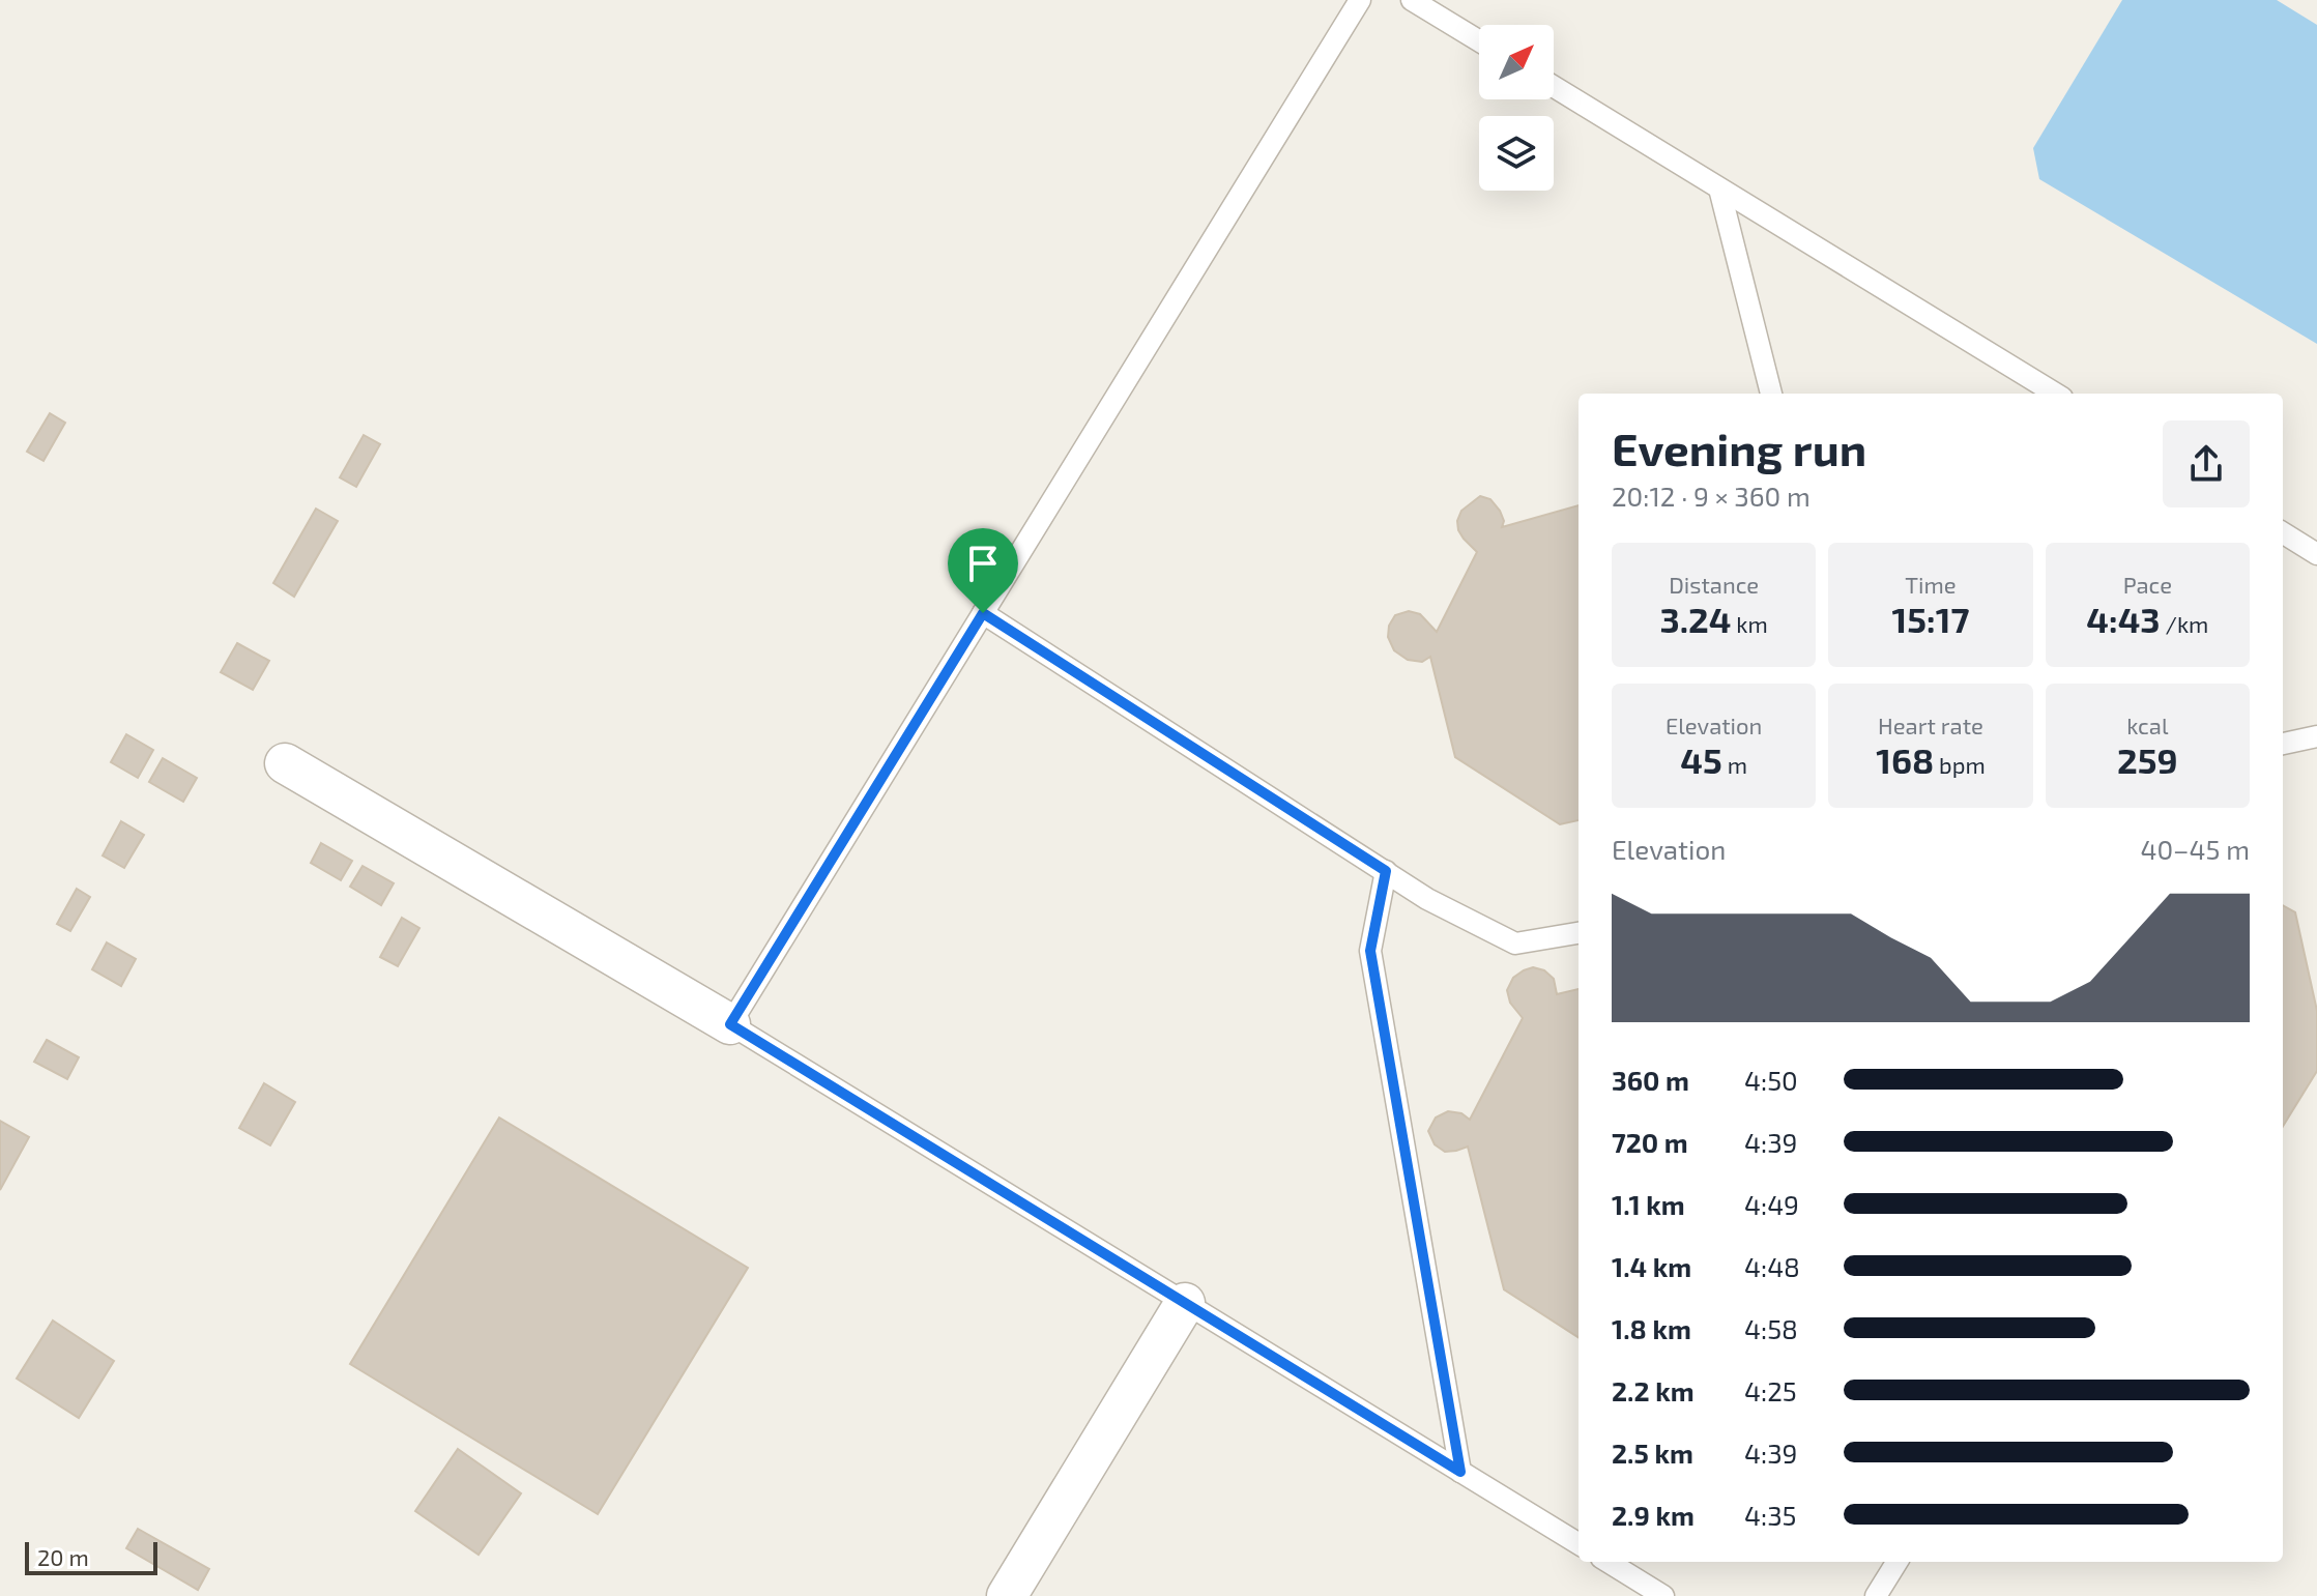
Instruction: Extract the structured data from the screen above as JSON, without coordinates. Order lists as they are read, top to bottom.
{
  "scale_bar": "20 m",
  "north": "top right",
  "page": {
    "heading": ["Evening run", "20:12 · 9 × 360 m"],
    "stats": [
      ["Distance", "3.24 km"],
      ["Time", "15:17"],
      ["Pace", "4:43 /km"],
      ["Elevation", "45 m"],
      ["Heart rate", "168 bpm"],
      ["kcal", "259"]
    ],
    "chart": ["Elevation", "40–45 m"],
    "list": [
      {
        "name": "360 m",
        "note": "4:50"
      },
      {
        "name": "720 m",
        "note": "4:39"
      },
      {
        "name": "1.1 km",
        "note": "4:49"
      },
      {
        "name": "1.4 km",
        "note": "4:48"
      },
      {
        "name": "1.8 km",
        "note": "4:58"
      },
      {
        "name": "2.2 km",
        "note": "4:25"
      },
      {
        "name": "2.5 km",
        "note": "4:39"
      },
      {
        "name": "2.9 km",
        "note": "4:35"
      }
    ],
    "scale": "20 m"
  }
}
